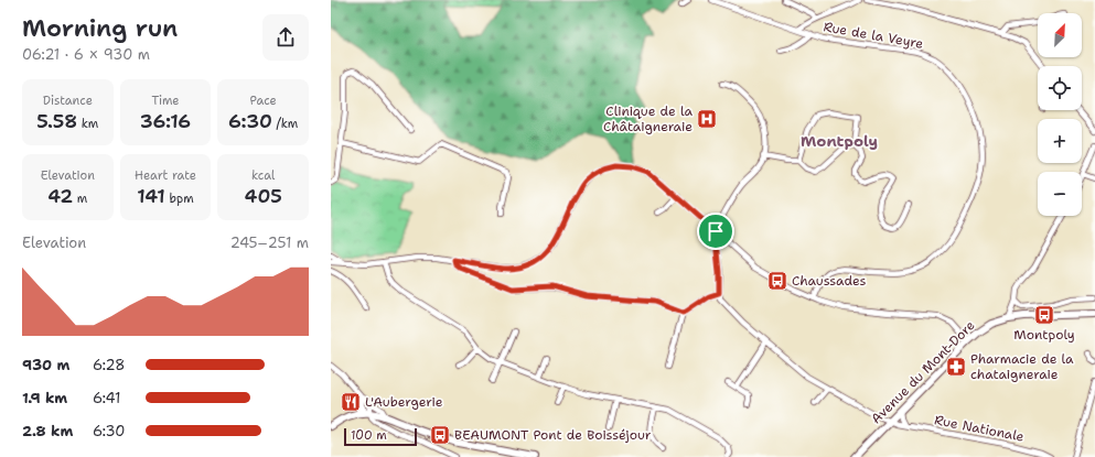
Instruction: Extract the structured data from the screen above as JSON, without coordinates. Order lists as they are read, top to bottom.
{
  "streets": {
    "main road": ["Avenue du Mont-Dore"],
    "street": ["Rue de la Veyre", "Rue Nationale"]
  },
  "crossings": [
    ["Avenue du Mont-Dore", "Rue Nationale"]
  ],
  "districts": ["Montpoly"],
  "places": {
    "hospital": ["Clinique de la Châtaigneraie"],
    "bus stop": ["Chaussades", "Montpoly", "BEAUMONT Pont de Boisséjour"],
    "pharmacy": ["Pharmacie de la chataigneraie"],
    "restaurant": ["L'Aubergerie"]
  },
  "scale_bar": "100 m",
  "north": "top right",
  "page": {
    "heading": ["Morning run", "06:21 · 6 × 930 m"],
    "map_buttons": ["+", "−"],
    "stats": [
      ["Distance", "5.58 km"],
      ["Time", "36:16"],
      ["Pace", "6:30 /km"],
      ["Elevation", "42 m"],
      ["Heart rate", "141 bpm"],
      ["kcal", "405"]
    ],
    "chart": ["Elevation", "245–251 m"],
    "list": [
      {
        "name": "930 m",
        "note": "6:28"
      },
      {
        "name": "1.9 km",
        "note": "6:41"
      },
      {
        "name": "2.8 km",
        "note": "6:30"
      }
    ],
    "scale": "100 m"
  }
}
